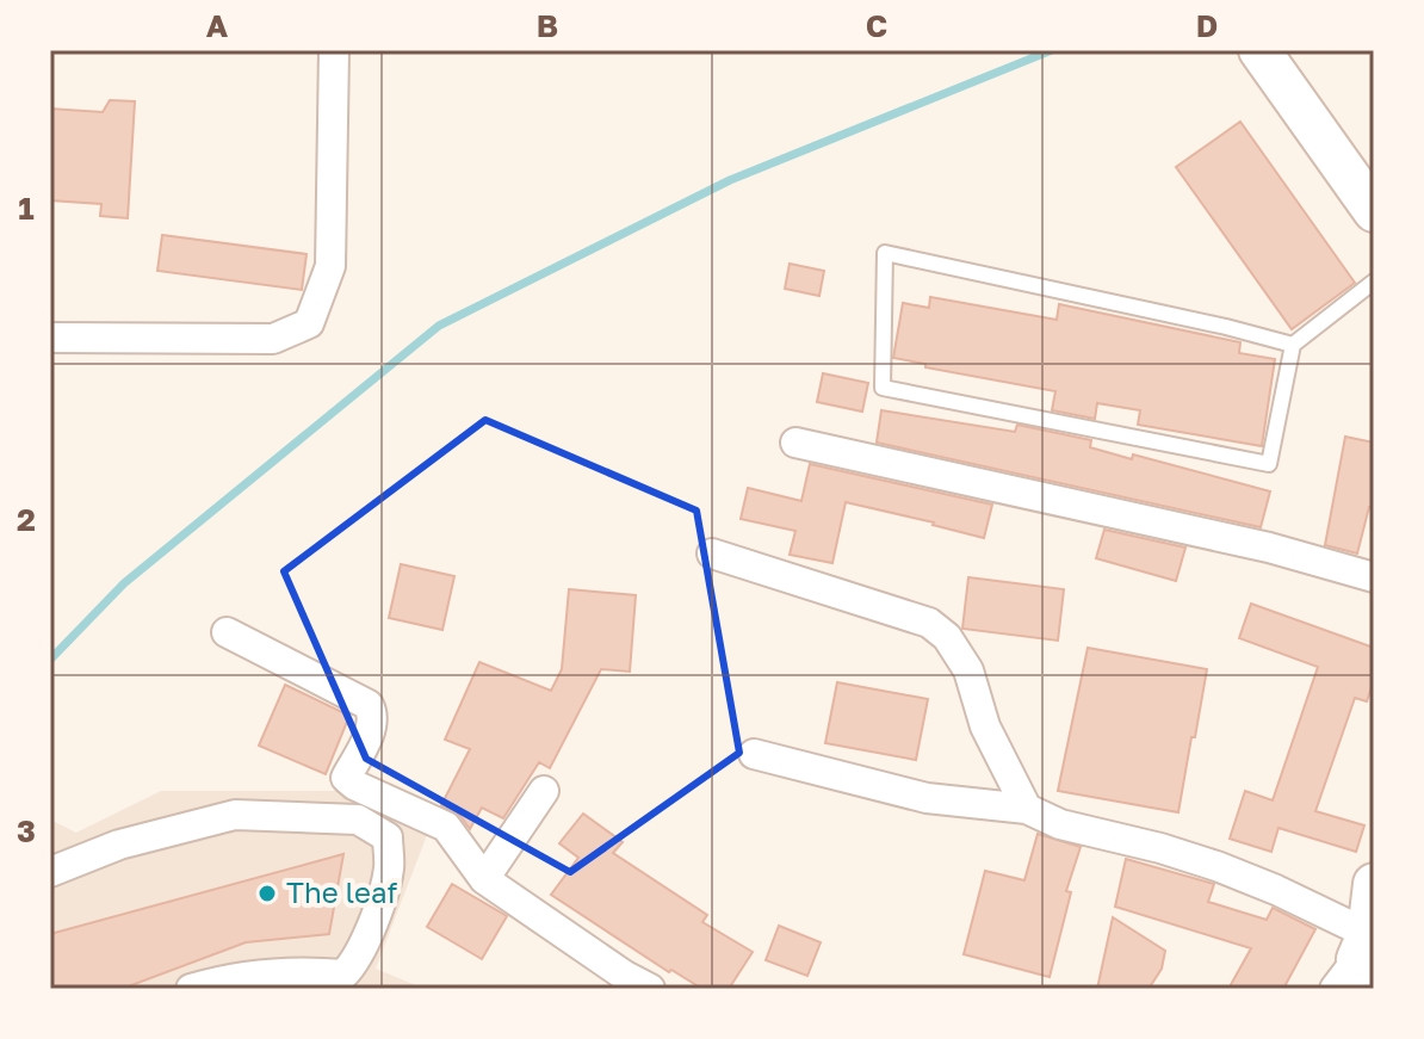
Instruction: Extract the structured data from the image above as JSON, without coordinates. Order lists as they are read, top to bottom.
{
  "places": ["The leaf"],
  "grid": {
    "columns": [
      "A",
      "B",
      "C",
      "D"
    ],
    "rows": ["1", "2", "3"]
  }
}
